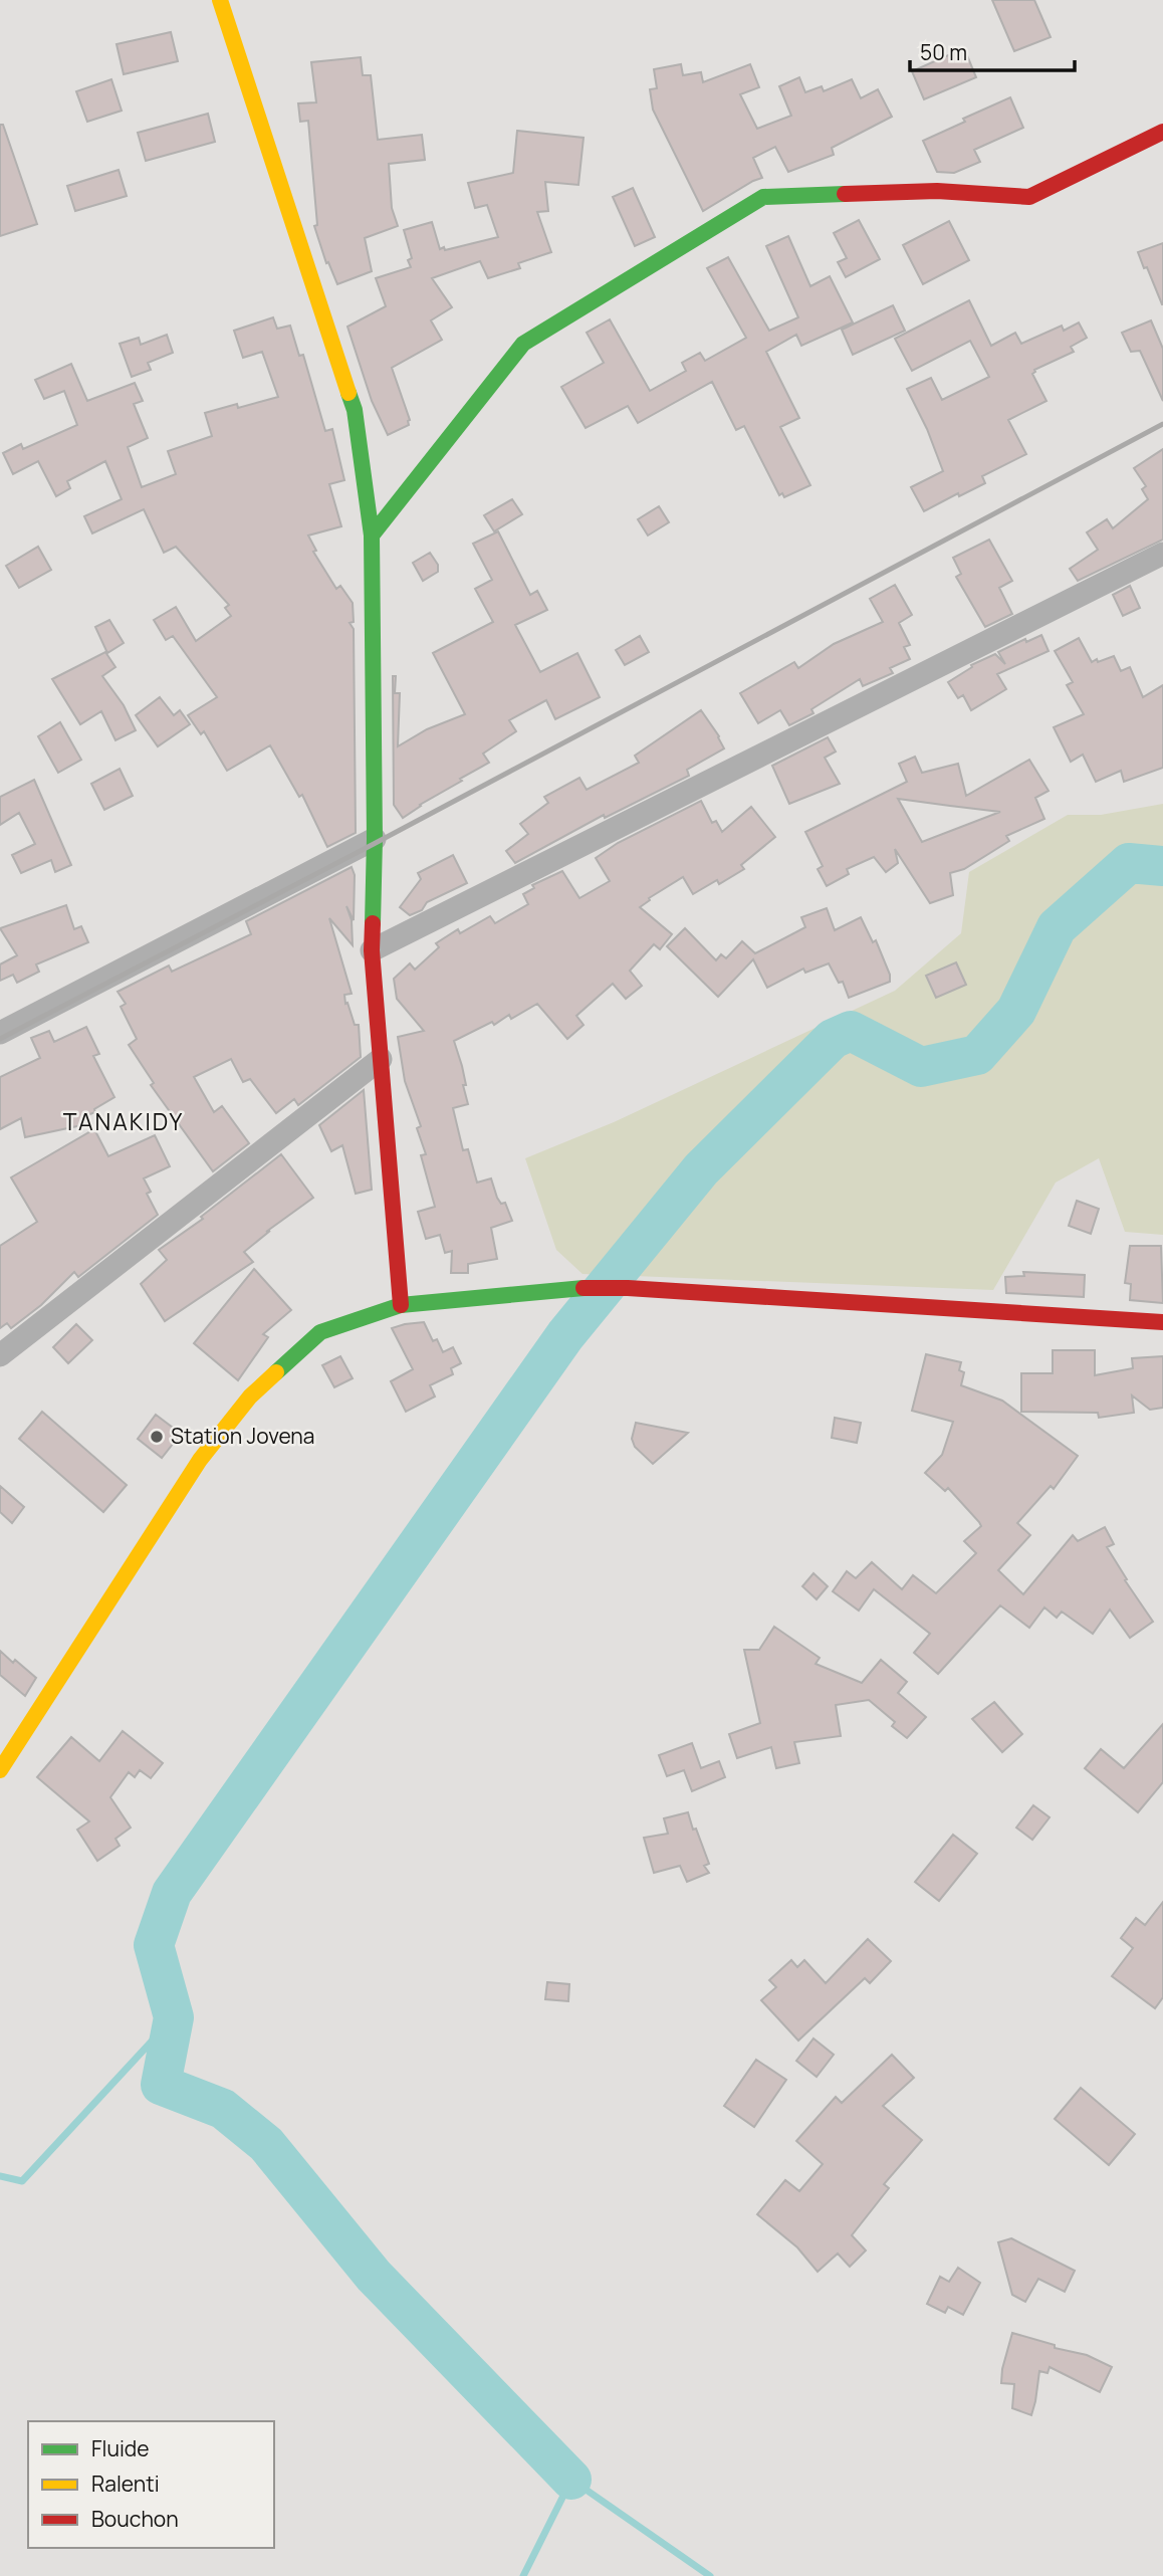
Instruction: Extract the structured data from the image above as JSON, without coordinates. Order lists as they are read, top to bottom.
{
  "districts": ["TANAKIDY"],
  "places": ["Station Jovena"],
  "legend": ["Fluide", "Ralenti", "Bouchon"],
  "scale_bar": "50 m"
}
